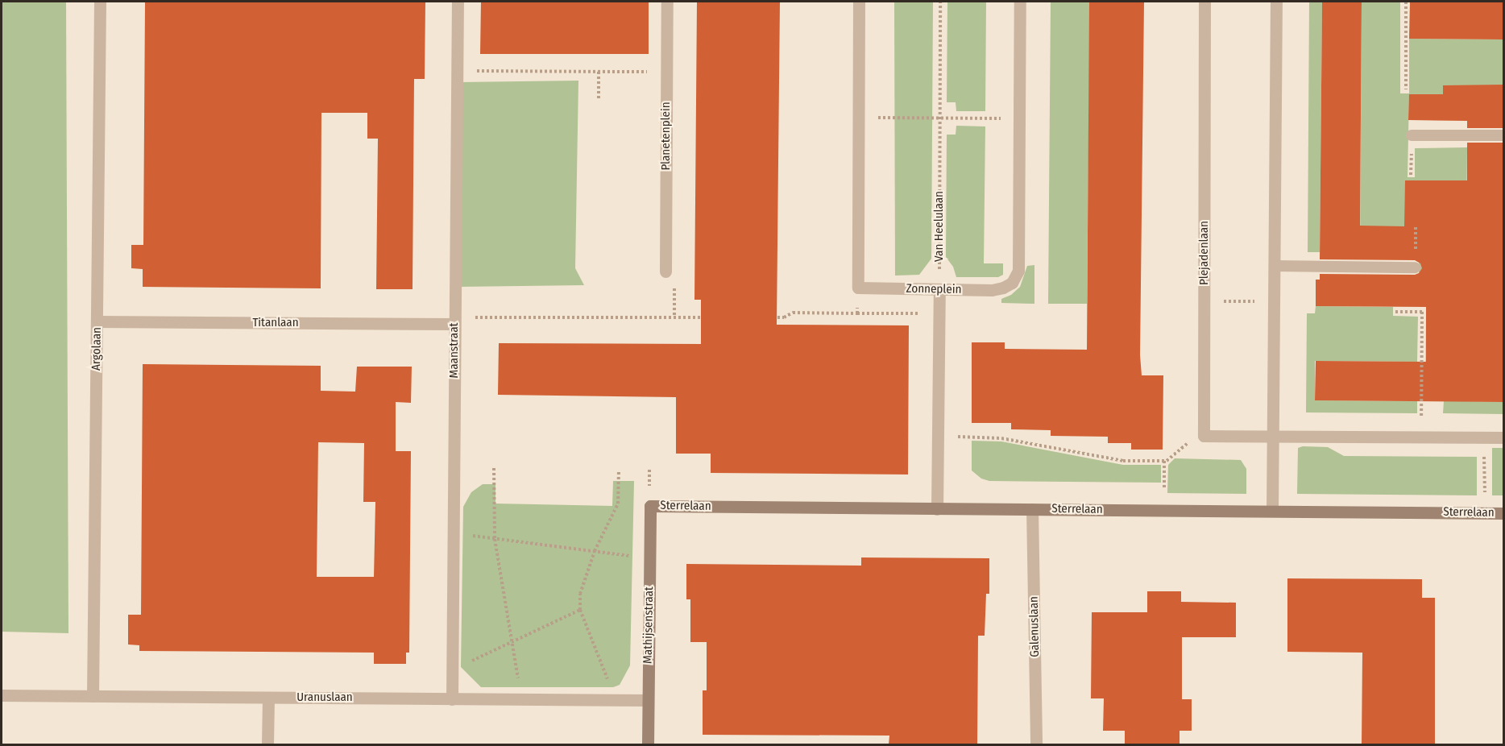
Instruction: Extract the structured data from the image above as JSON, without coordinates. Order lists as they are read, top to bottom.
{
  "streets": {
    "street": [
      "Planetenplein",
      "Plejadenlaan",
      "Zonneplein",
      "Titanlaan",
      "Argolaan",
      "Maanstraat",
      "Sterrelaan",
      "Mathijsenstraat",
      "Galenuslaan",
      "Uranuslaan"
    ],
    "path": ["Van Heelulaan"]
  },
  "crossings": [
    ["Van Heelulaan", "Zonneplein"],
    ["Titanlaan", "Argolaan"],
    ["Titanlaan", "Maanstraat"],
    ["Argolaan", "Uranuslaan"],
    ["Maanstraat", "Uranuslaan"],
    ["Sterrelaan", "Mathijsenstraat"],
    ["Sterrelaan", "Galenuslaan"],
    ["Mathijsenstraat", "Uranuslaan"]
  ]
}
